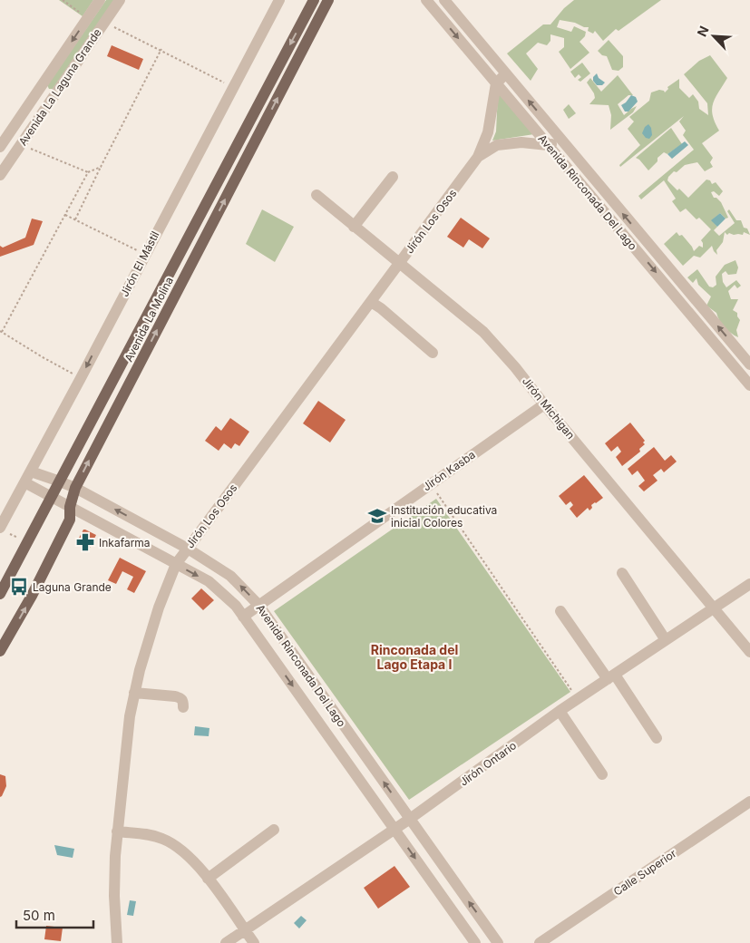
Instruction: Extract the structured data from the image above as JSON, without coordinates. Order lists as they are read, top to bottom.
{
  "streets": {
    "main road": ["Avenida La Molina"],
    "street": [
      "Avenida La Laguna Grande",
      "Avenida Rinconada Del Lago",
      "Jirón Los Osos",
      "Jirón El Mástil",
      "Jirón Michigan",
      "Jirón Kasba",
      "Jirón Ontario",
      "Calle Superior"
    ]
  },
  "crossings": [
    ["Avenida Rinconada Del Lago", "Jirón Los Osos"],
    ["Avenida Rinconada Del Lago", "Jirón El Mástil"],
    ["Avenida Rinconada Del Lago", "Avenida La Molina"],
    ["Avenida Rinconada Del Lago", "Jirón Kasba"],
    ["Avenida Rinconada Del Lago", "Jirón Ontario"],
    ["Jirón Los Osos", "Jirón Michigan"],
    ["Jirón Michigan", "Jirón Kasba"],
    ["Jirón Michigan", "Jirón Ontario"]
  ],
  "districts": ["Rinconada del Lago Etapa I"],
  "places": {
    "school or university": ["Institución educativa inicial Colores"],
    "pharmacy": ["Inkafarma"],
    "bus stop": ["Laguna Grande"]
  },
  "scale_bar": "50 m",
  "north": "top left"
}
